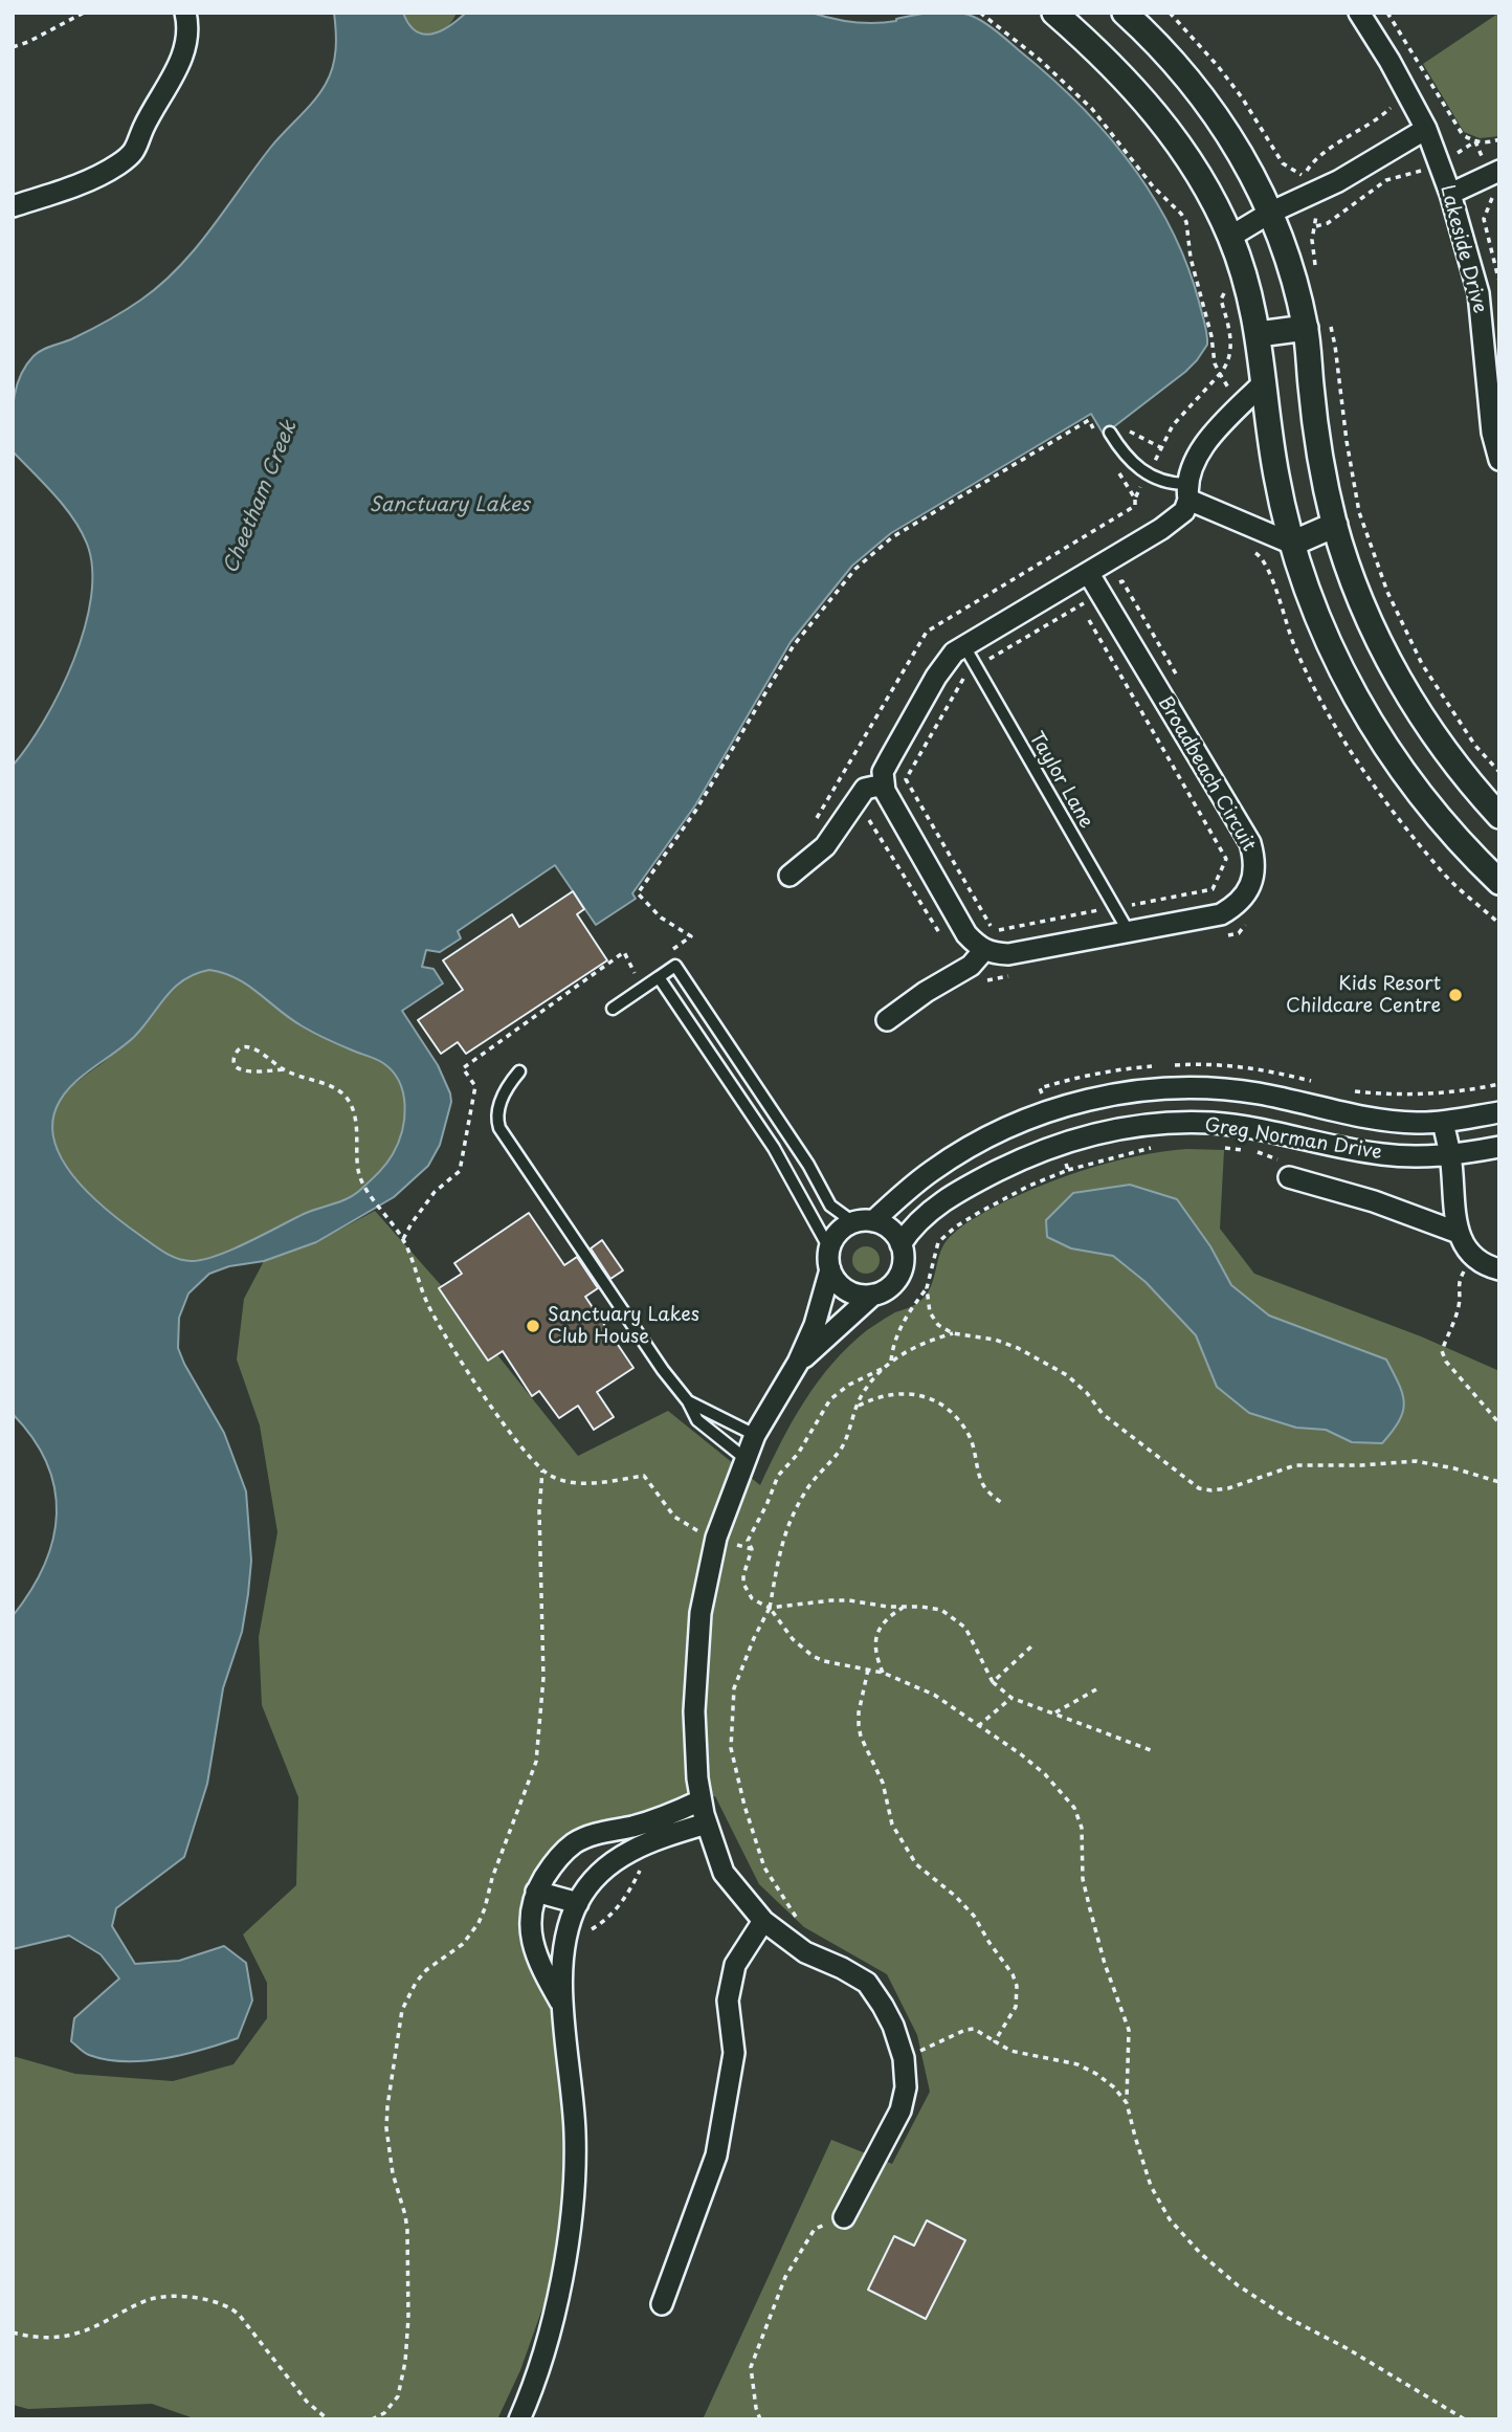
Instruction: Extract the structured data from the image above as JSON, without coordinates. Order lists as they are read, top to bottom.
{
  "streets": {
    "street": ["Lakeside Drive", "Broadbeach Circuit", "Greg Norman Drive"],
    "lane": ["Taylor Lane"]
  },
  "crossings": [
    ["Broadbeach Circuit", "Taylor Lane"]
  ],
  "water": ["Cheetham Creek", "Sanctuary Lakes"],
  "places": ["Kids Resort Childcare Centre", "Sanctuary Lakes Club House"]
}
